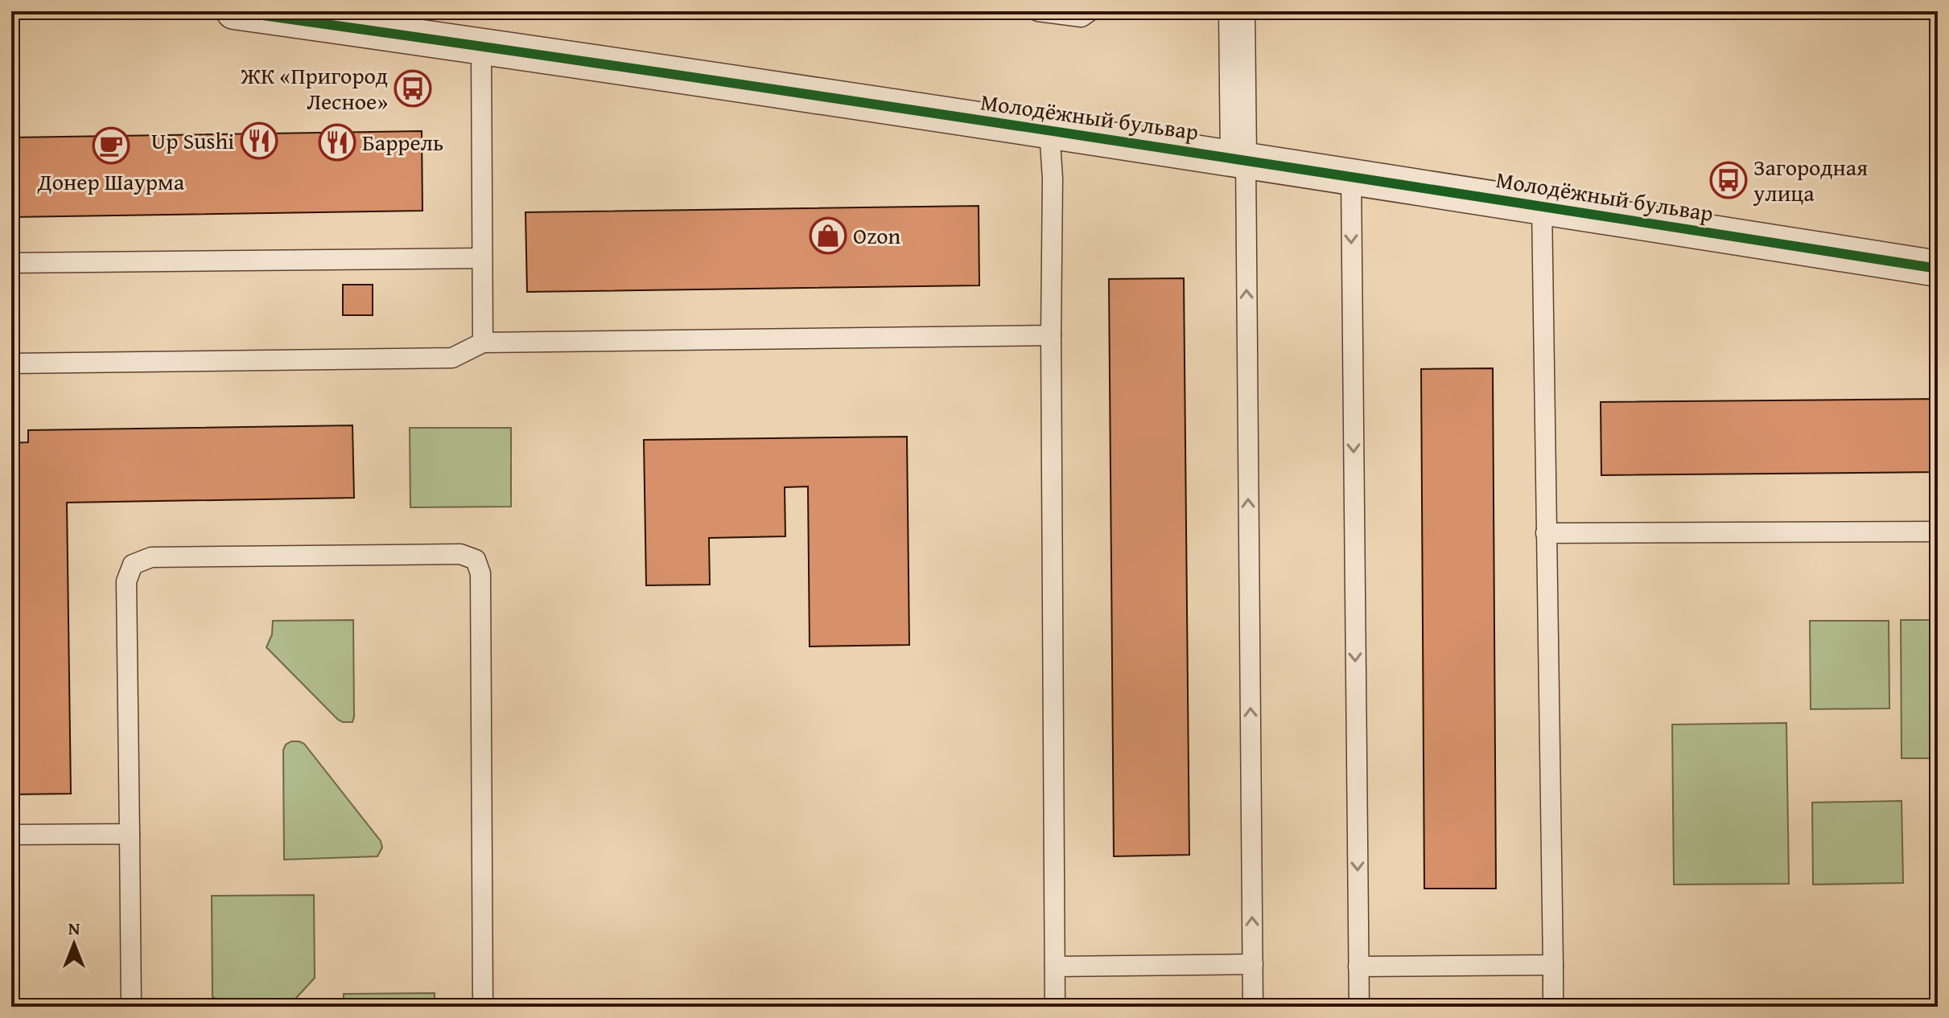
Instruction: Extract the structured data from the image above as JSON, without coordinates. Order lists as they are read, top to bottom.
{
  "streets": {
    "street": ["Молодёжный бульвар"]
  },
  "places": {
    "bus stop": ["ЖК «Пригород Лесное»", "Загородная улица"],
    "restaurant": ["Up Sushi", "Баррель"],
    "cafe": ["Донер Шаурма"],
    "shop": ["Ozon"]
  },
  "north": "top"
}
